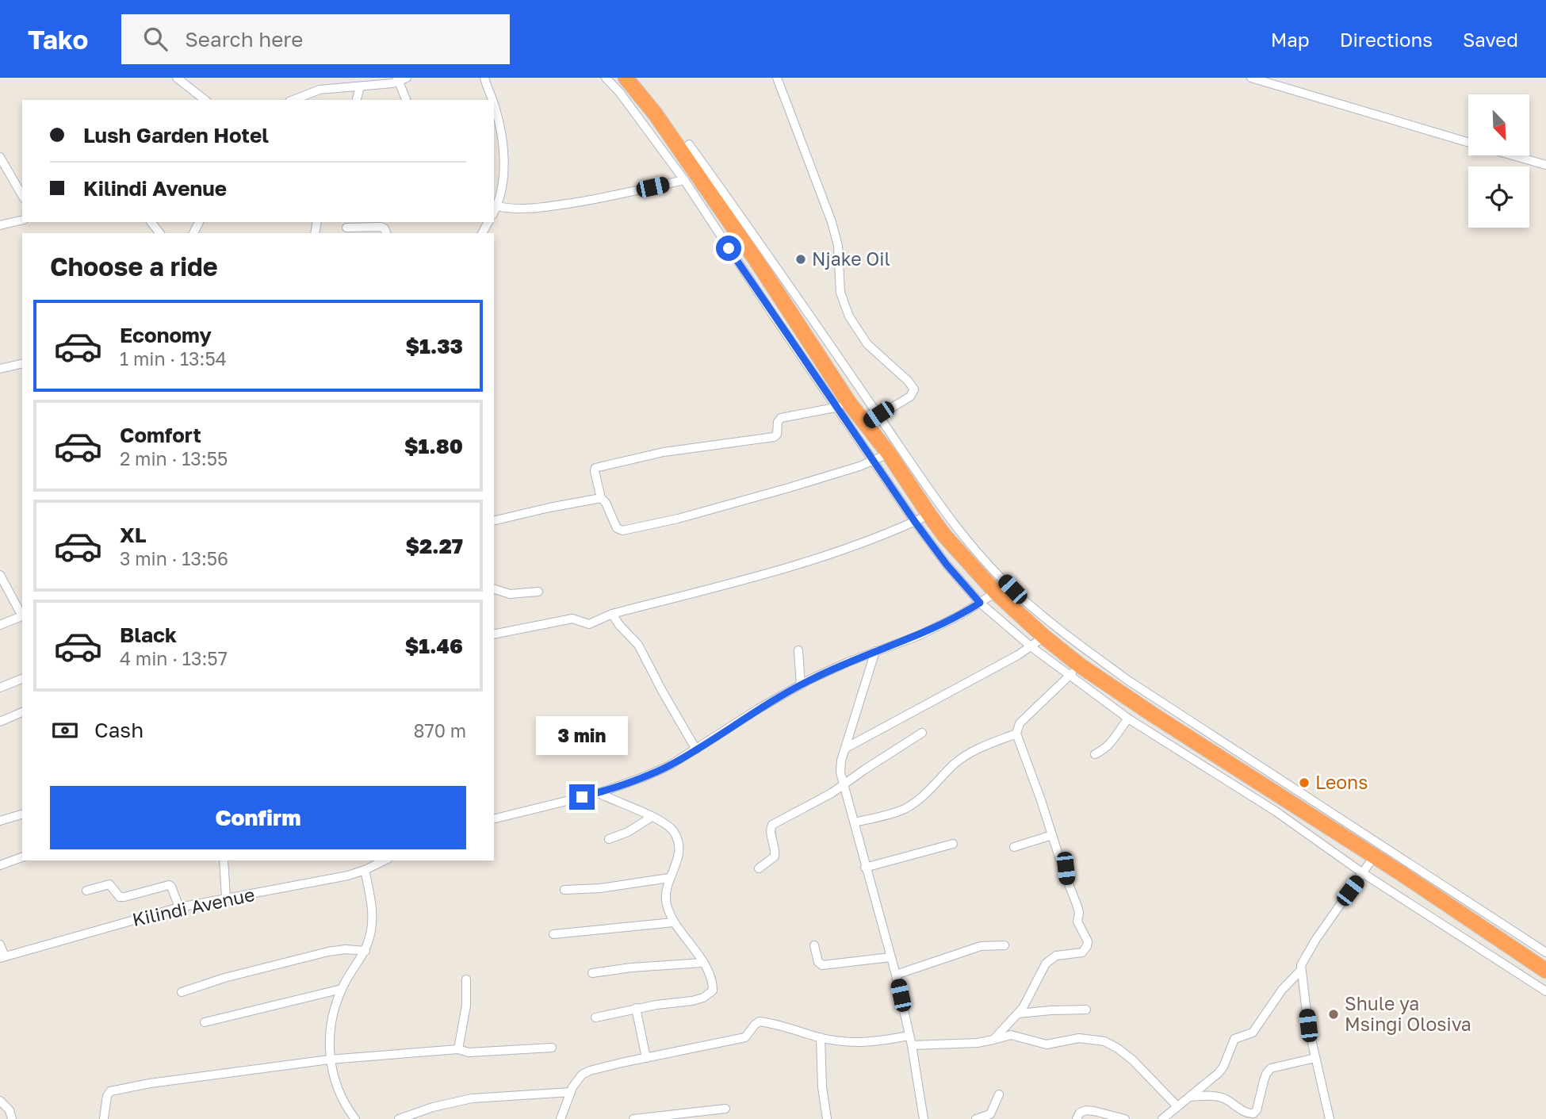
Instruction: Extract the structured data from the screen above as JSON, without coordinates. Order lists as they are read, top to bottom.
{
  "streets": {
    "street": ["Kilindi Avenue"]
  },
  "places": ["Njake Oil", "Leons", "Shule ya Msingi Olosiva"],
  "north": "bottom right",
  "page": {
    "header": "Tako",
    "search": "Search here",
    "nav": ["Map", "Directions", "Saved"],
    "banner": ["Lush Garden Hotel", "Kilindi Avenue"],
    "heading": "Choose a ride",
    "list": [
      {
        "name": "Economy",
        "note": "1 min · 13:54",
        "value": "$1.33"
      },
      {
        "name": "Comfort",
        "note": "2 min · 13:55",
        "value": "$1.80"
      },
      {
        "name": "XL",
        "note": "3 min · 13:56",
        "value": "$2.27"
      },
      {
        "name": "Black",
        "note": "4 min · 13:57",
        "value": "$1.46"
      }
    ],
    "pay": ["Cash", "870 m"],
    "bubble": "3 min",
    "buttons": "Confirm"
  }
}
